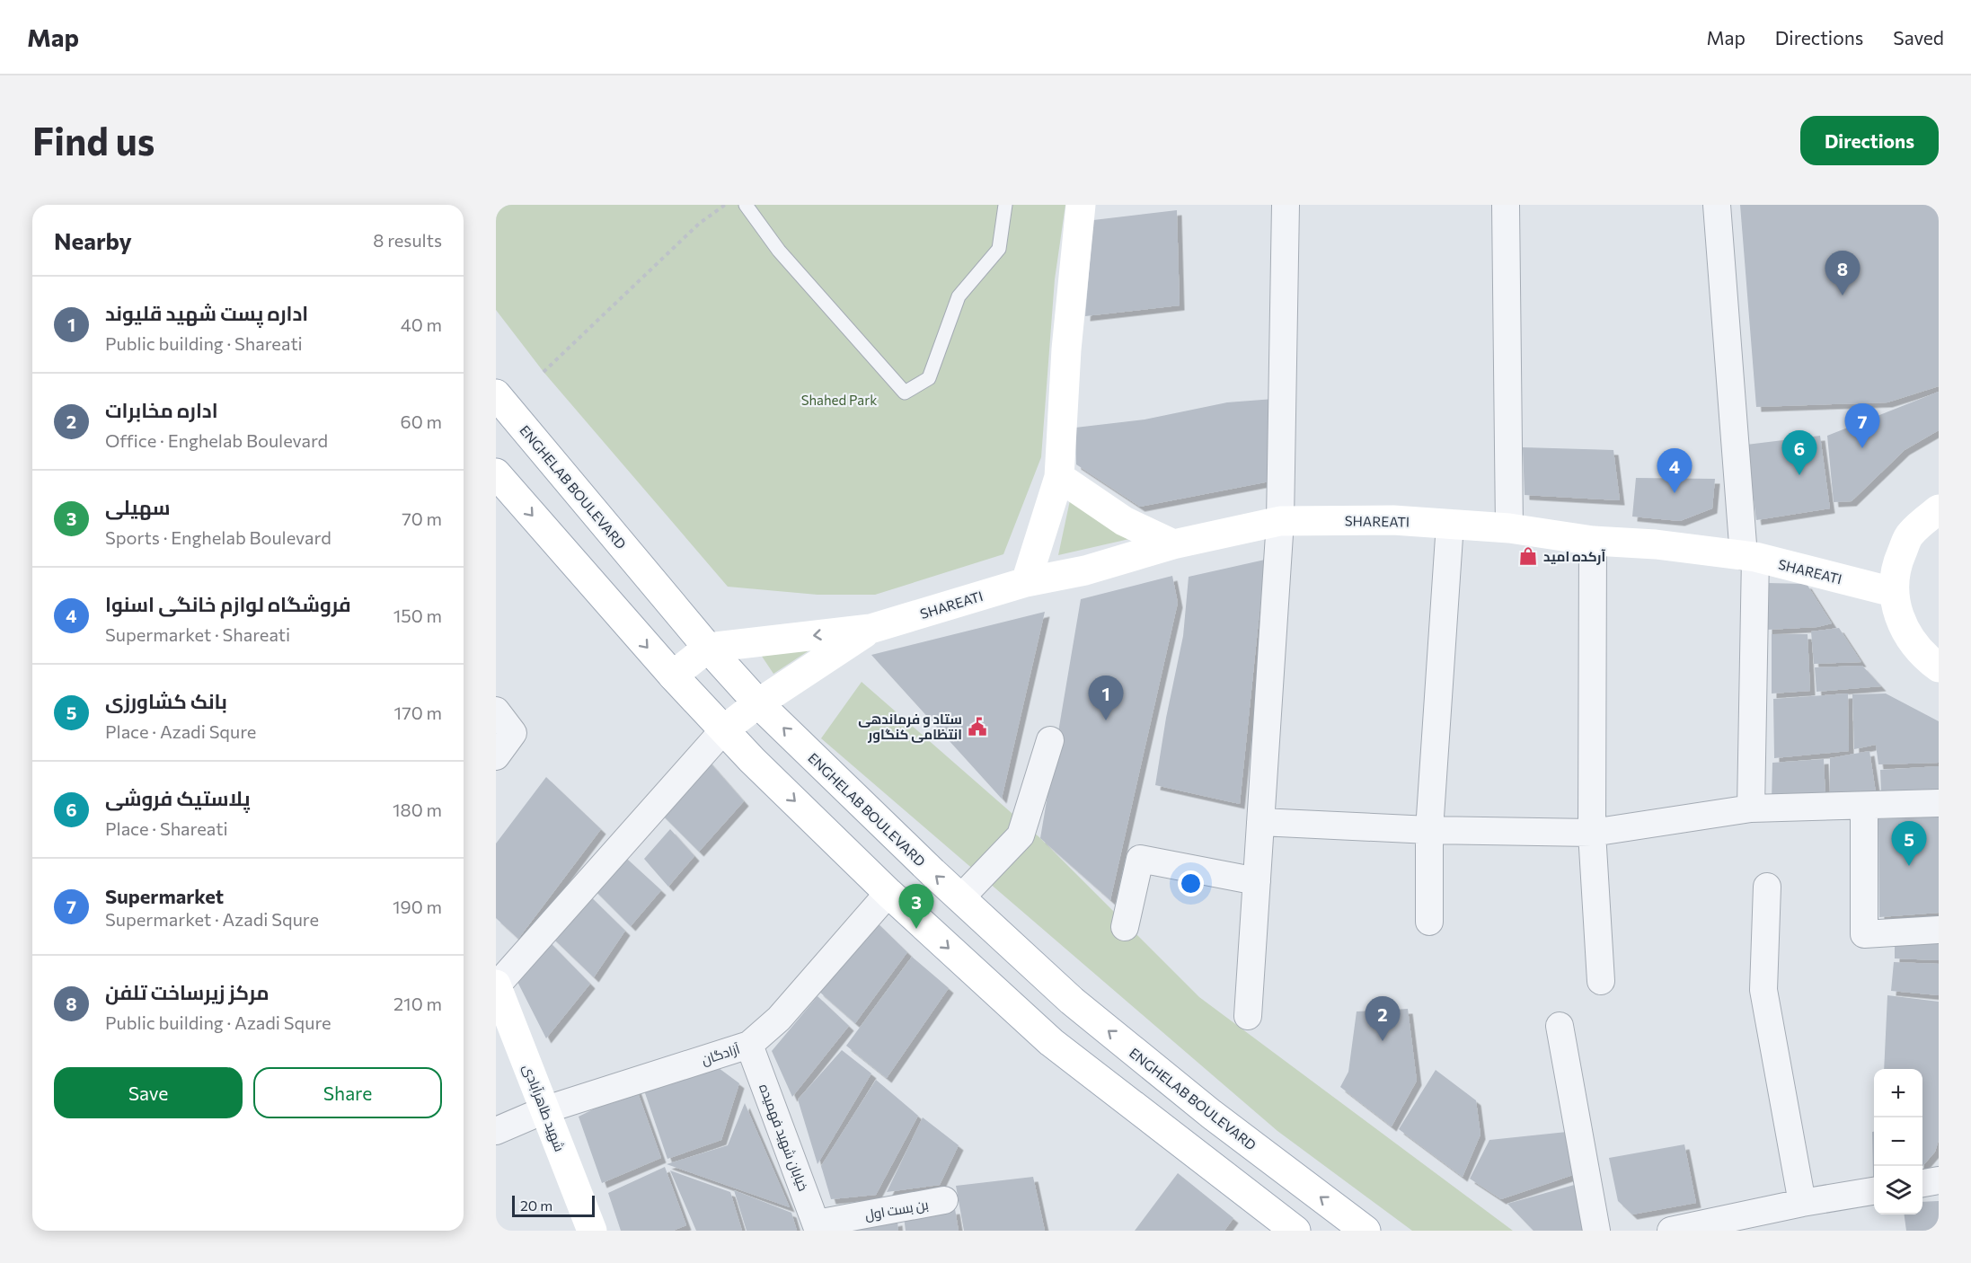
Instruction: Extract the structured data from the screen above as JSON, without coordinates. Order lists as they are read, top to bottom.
{
  "streets": {
    "main road": ["ENGHELAB BOULEVARD", "SHAREATI", "شهید طاهرآبادی"],
    "street": ["آزادگان", "خیابان شهید فهمیده", "بن بست اول"]
  },
  "crossings": [
    ["آزادگان", "شهید طاهرآبادی"],
    ["آزادگان", "خیابان شهید فهمیده"],
    ["خیابان شهید فهمیده", "بن بست اول"]
  ],
  "parks": ["Shahed Park"],
  "places": {
    "shop": ["آرکده امید"],
    "public building": ["ستاد و فرماندهی انتظامی کنگاور"]
  },
  "scale_bar": "20 m",
  "page": {
    "header": "Map",
    "nav": ["Map", "Directions", "Saved"],
    "buttons": [
      "Directions",
      ["Save", "Share"]
    ],
    "title": "Find us",
    "heading": ["Nearby", "8 results"],
    "pins": [
      "8",
      "7",
      "6",
      "4",
      "1",
      "5",
      "3",
      "2"
    ],
    "list": [
      {
        "mark": "1",
        "name": "اداره پست شهید قلیوند",
        "note": "Public building · Shareati",
        "value": "40 m"
      },
      {
        "mark": "2",
        "name": "اداره مخابرات",
        "note": "Office · Enghelab Boulevard",
        "value": "60 m"
      },
      {
        "mark": "3",
        "name": "سهیلی",
        "note": "Sports · Enghelab Boulevard",
        "value": "70 m"
      },
      {
        "mark": "4",
        "name": "فروشگاه لوازم خانگی اسنوا",
        "note": "Supermarket · Shareati",
        "value": "150 m"
      },
      {
        "mark": "5",
        "name": "بانک کشاورزی",
        "note": "Place · Azadi Squre",
        "value": "170 m"
      },
      {
        "mark": "6",
        "name": "پلاستیک فروشی",
        "note": "Place · Shareati",
        "value": "180 m"
      },
      {
        "mark": "7",
        "name": "Supermarket",
        "note": "Supermarket · Azadi Squre",
        "value": "190 m"
      },
      {
        "mark": "8",
        "name": "مرکز زیرساخت تلفن",
        "note": "Public building · Azadi Squre",
        "value": "210 m"
      }
    ],
    "map_buttons": ["+", "−"],
    "scale": "20 m"
  }
}
